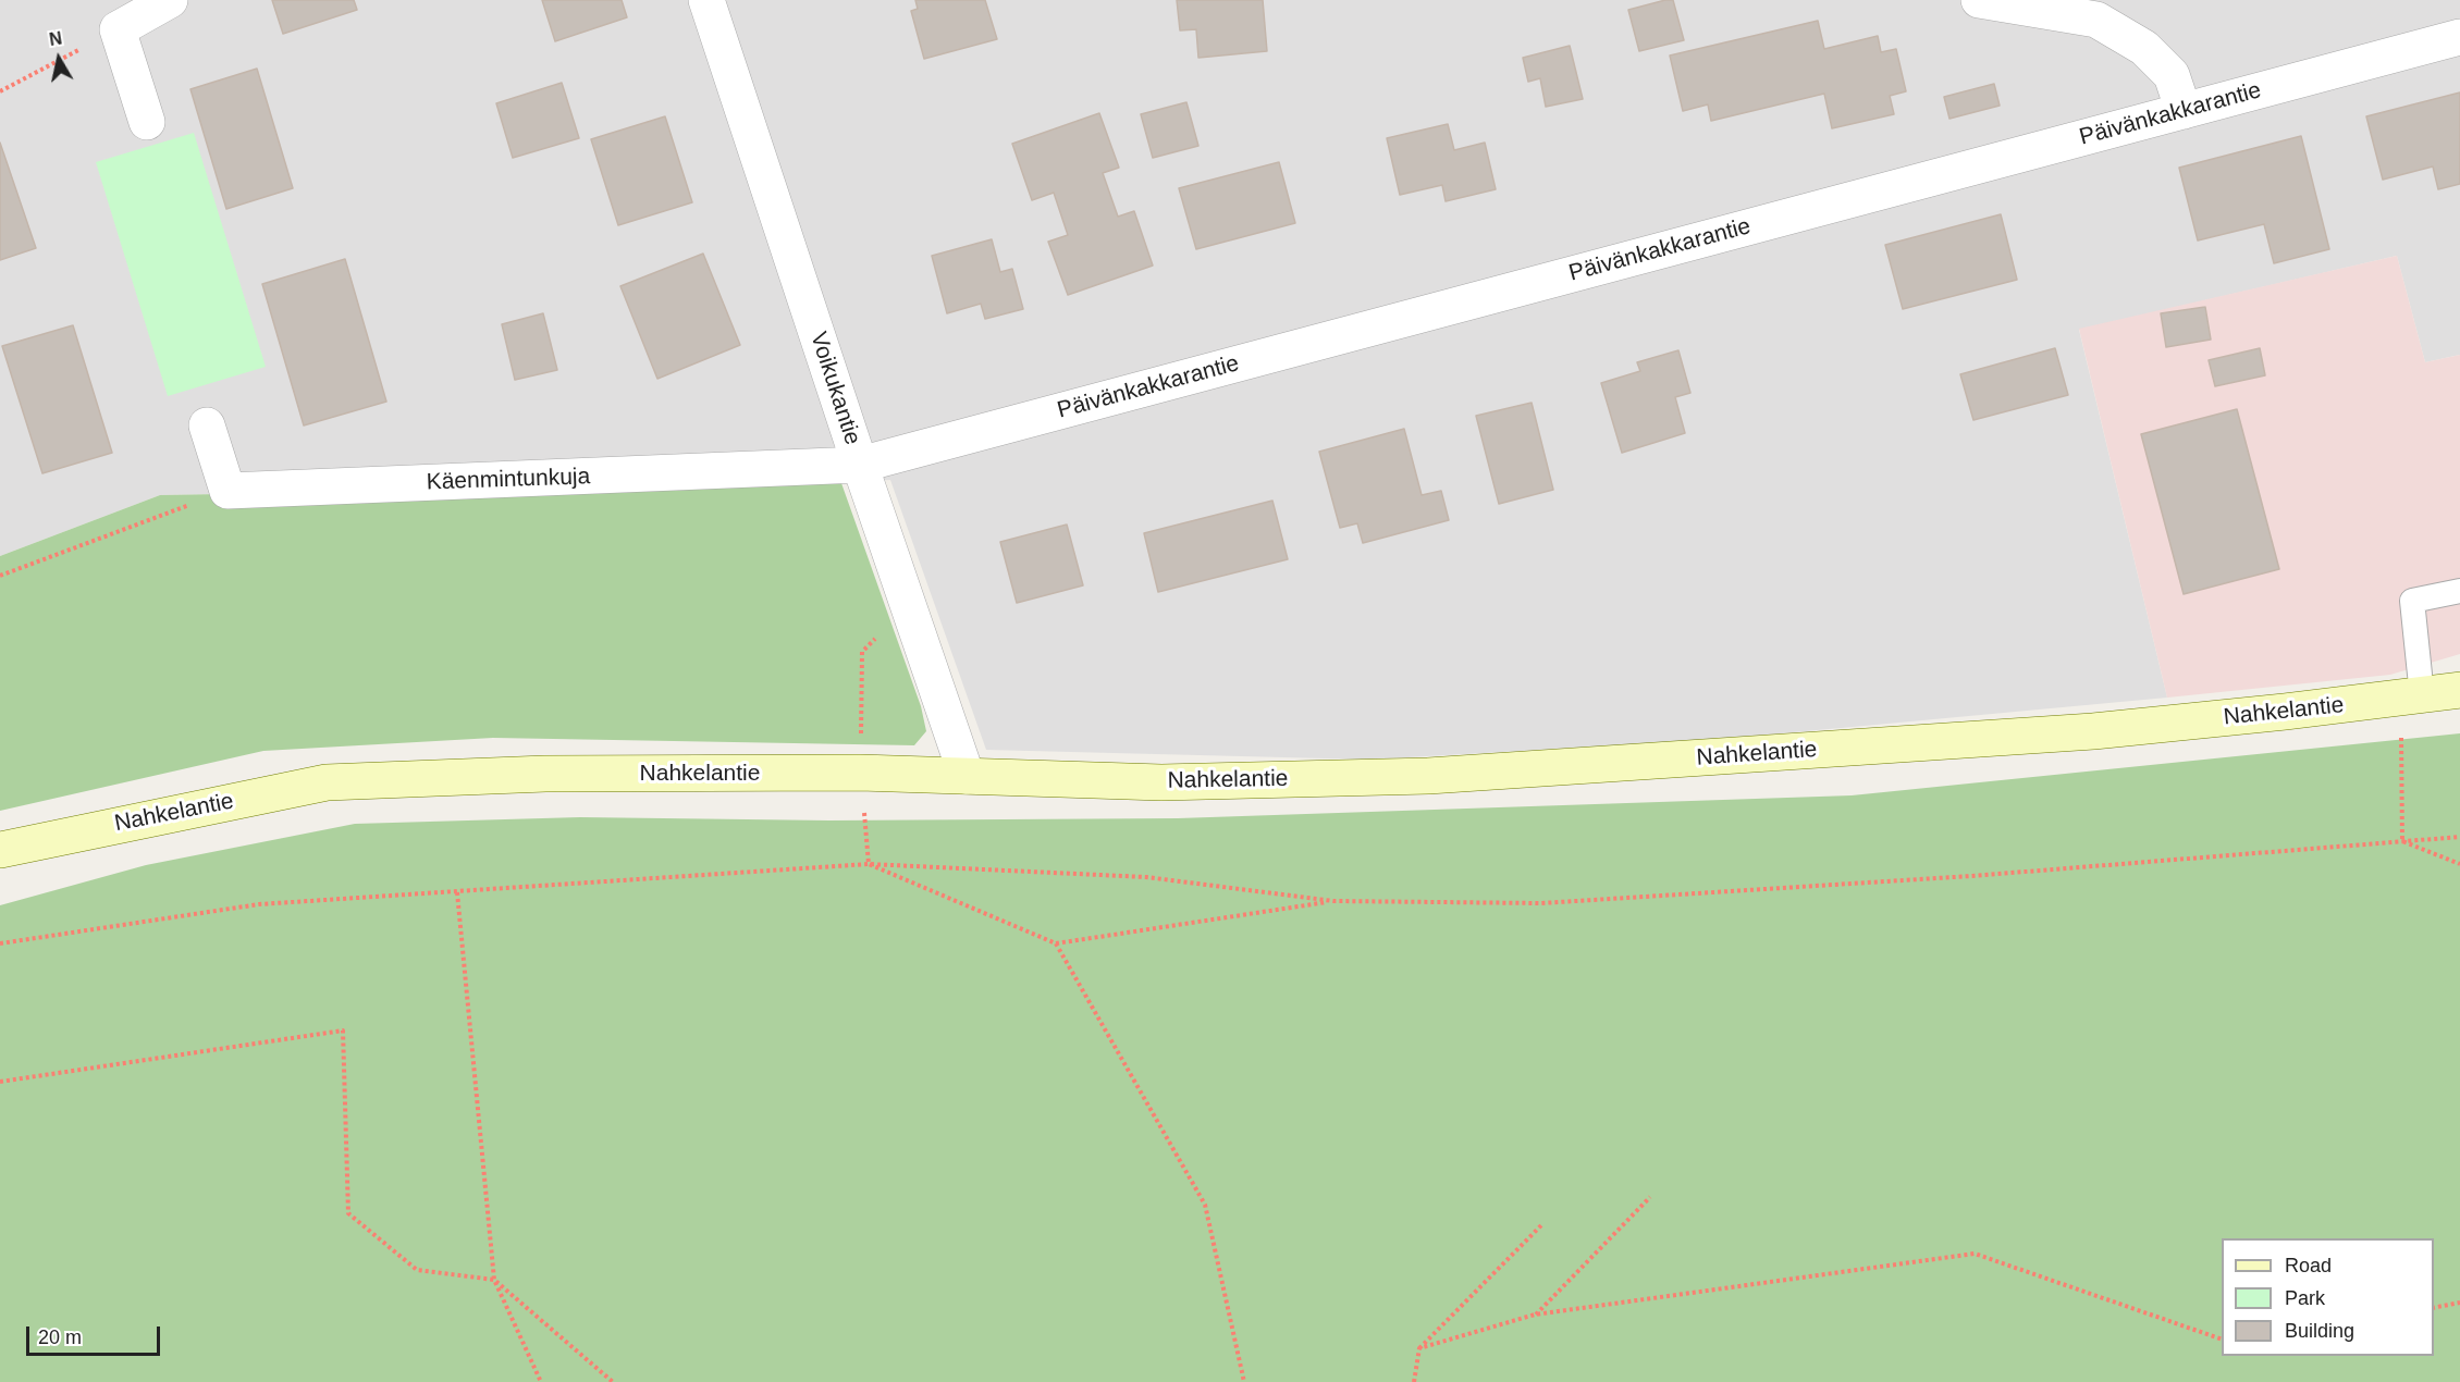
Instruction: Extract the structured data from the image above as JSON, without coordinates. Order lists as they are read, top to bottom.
{
  "streets": {
    "main road": ["Nahkelantie"],
    "street": ["Päivänkakkarantie", "Voikukantie", "Käenmintunkuja"]
  },
  "crossings": [
    ["Päivänkakkarantie", "Voikukantie"],
    ["Päivänkakkarantie", "Käenmintunkuja"],
    ["Voikukantie", "Käenmintunkuja"],
    ["Voikukantie", "Nahkelantie"]
  ],
  "legend": ["Road", "Park", "Building"],
  "scale_bar": "20 m",
  "north": "top"
}
